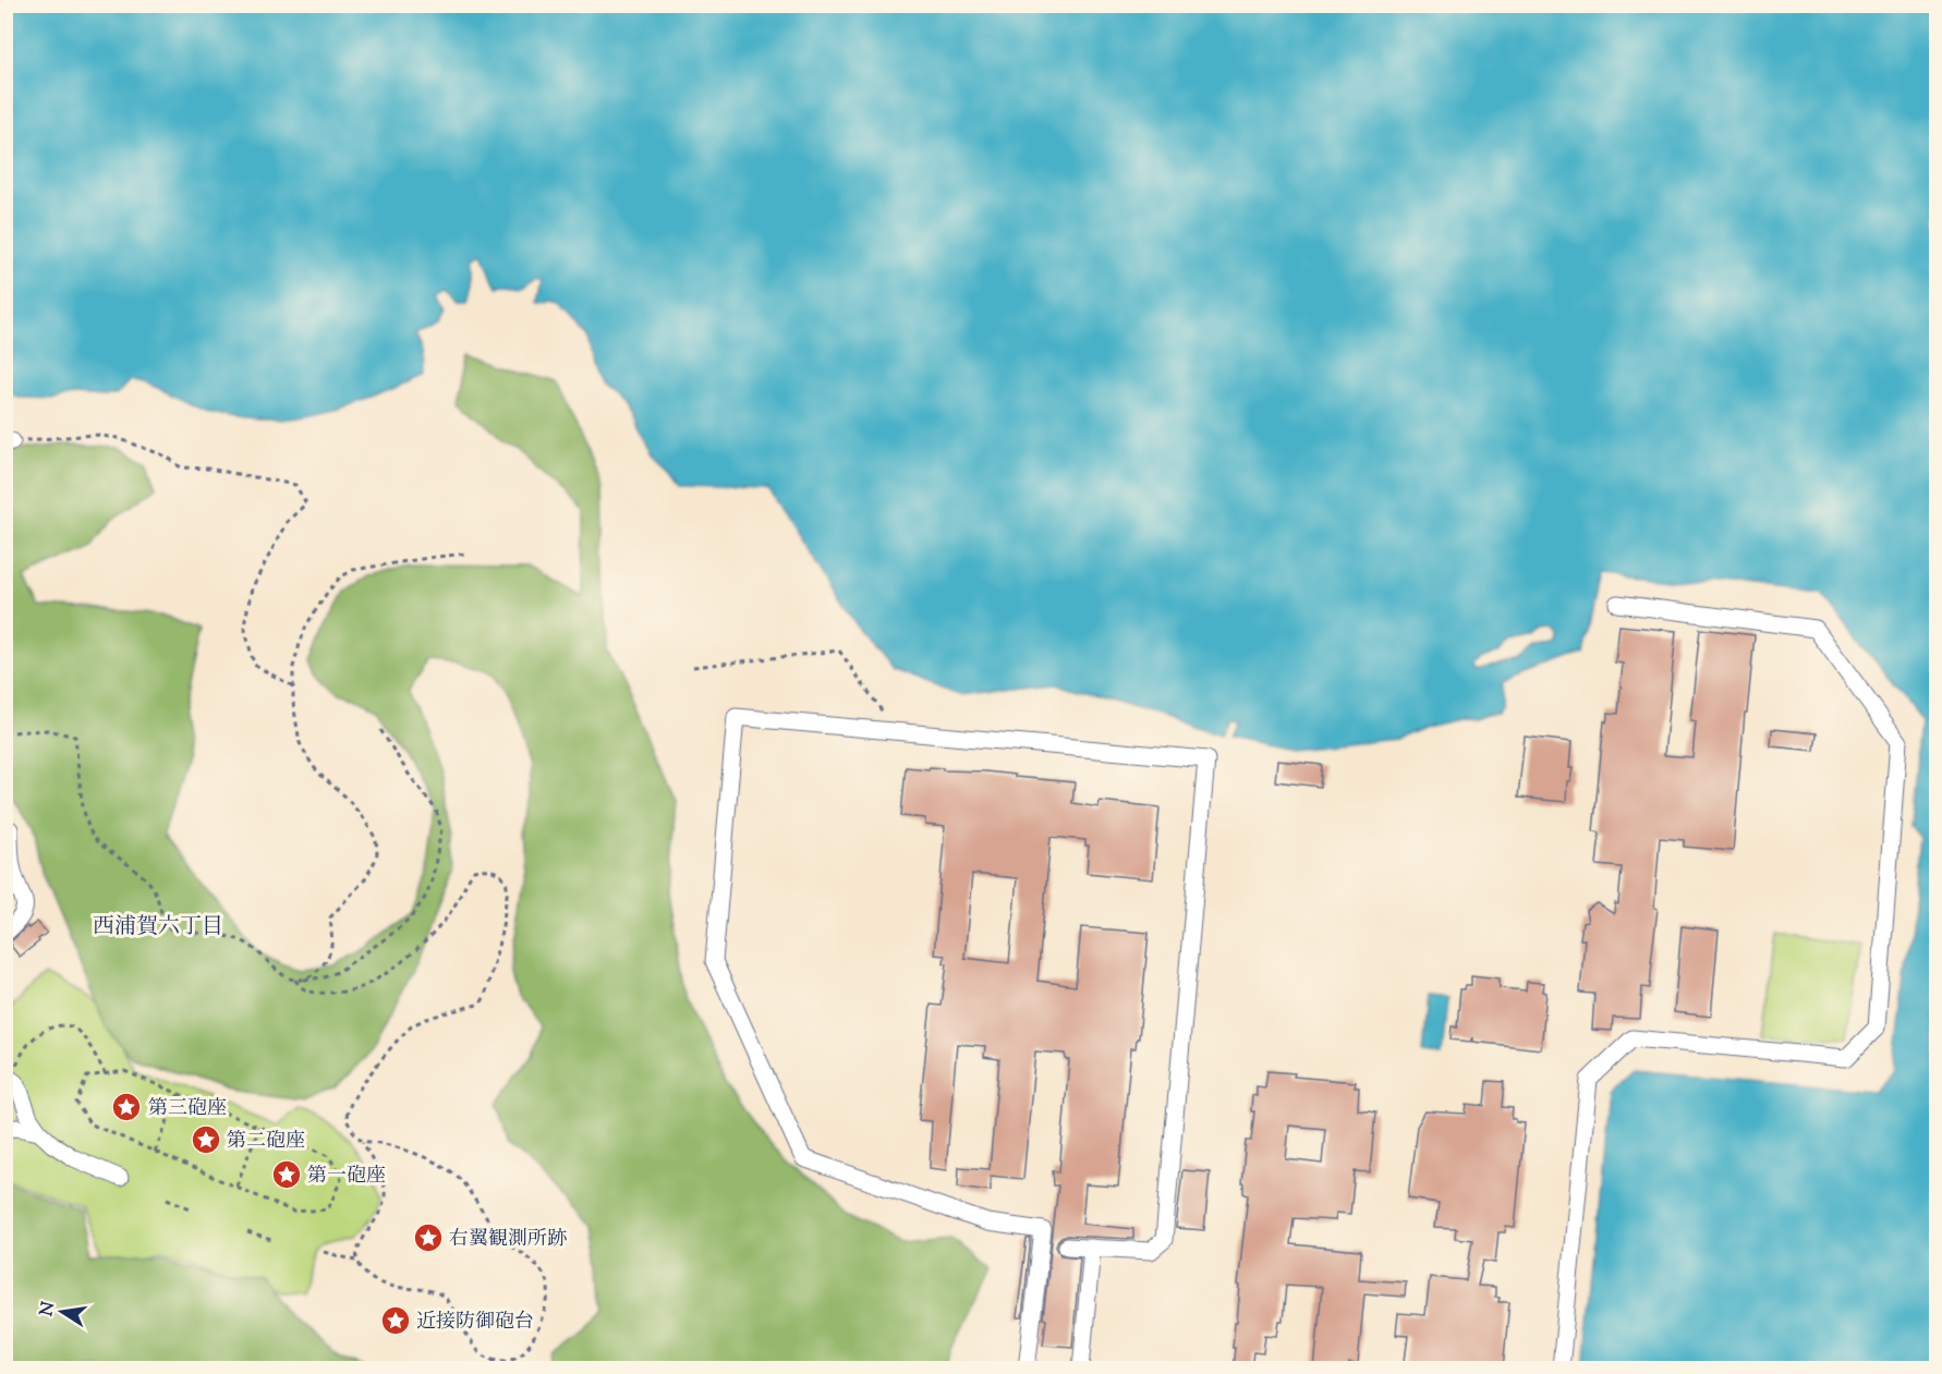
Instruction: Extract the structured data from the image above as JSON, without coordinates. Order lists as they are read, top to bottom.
{
  "districts": ["西浦賀六丁目"],
  "places": {
    "place": [
      "第三砲座",
      "第二砲座",
      "第一砲座",
      "右翼観測所跡",
      "近接防御砲台"
    ]
  },
  "north": "left"
}
